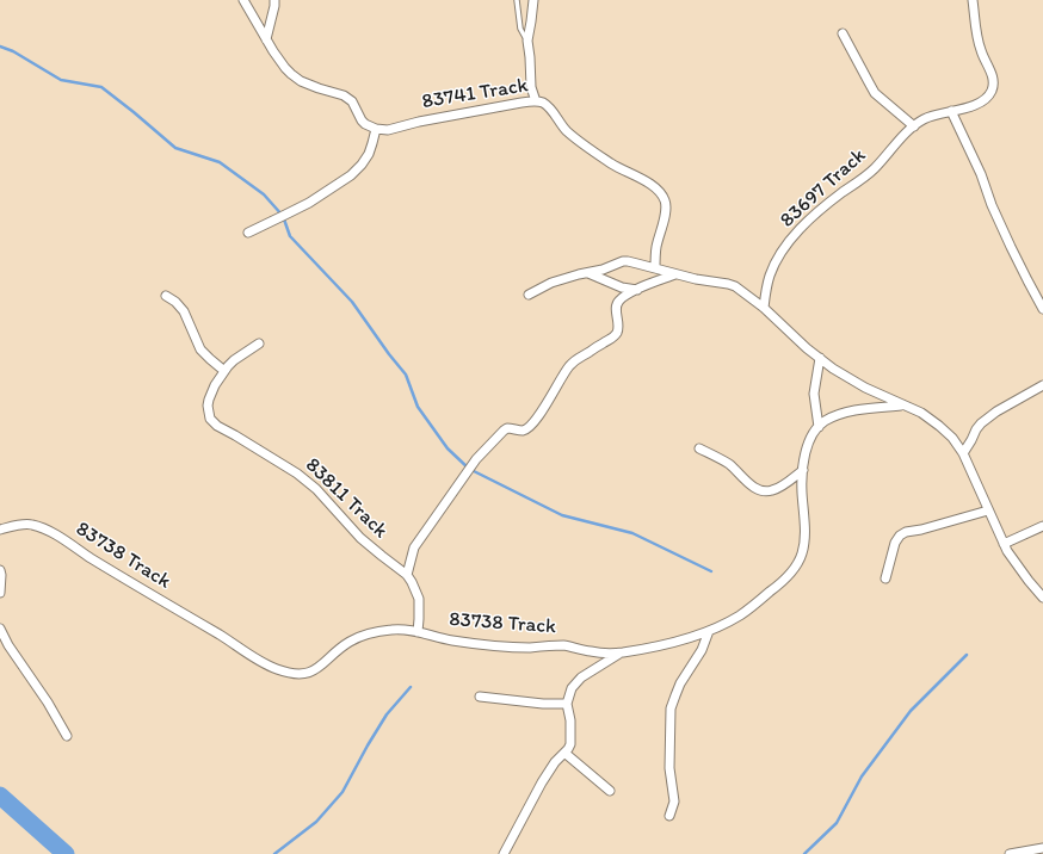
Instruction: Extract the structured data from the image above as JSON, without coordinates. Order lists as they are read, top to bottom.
{
  "streets": {
    "street": [
      "83741 Track",
      "83697 Track",
      "83811 Track",
      "83738 Track"
    ]
  },
  "crossings": [
    ["83811 Track", "83738 Track"]
  ]
}
